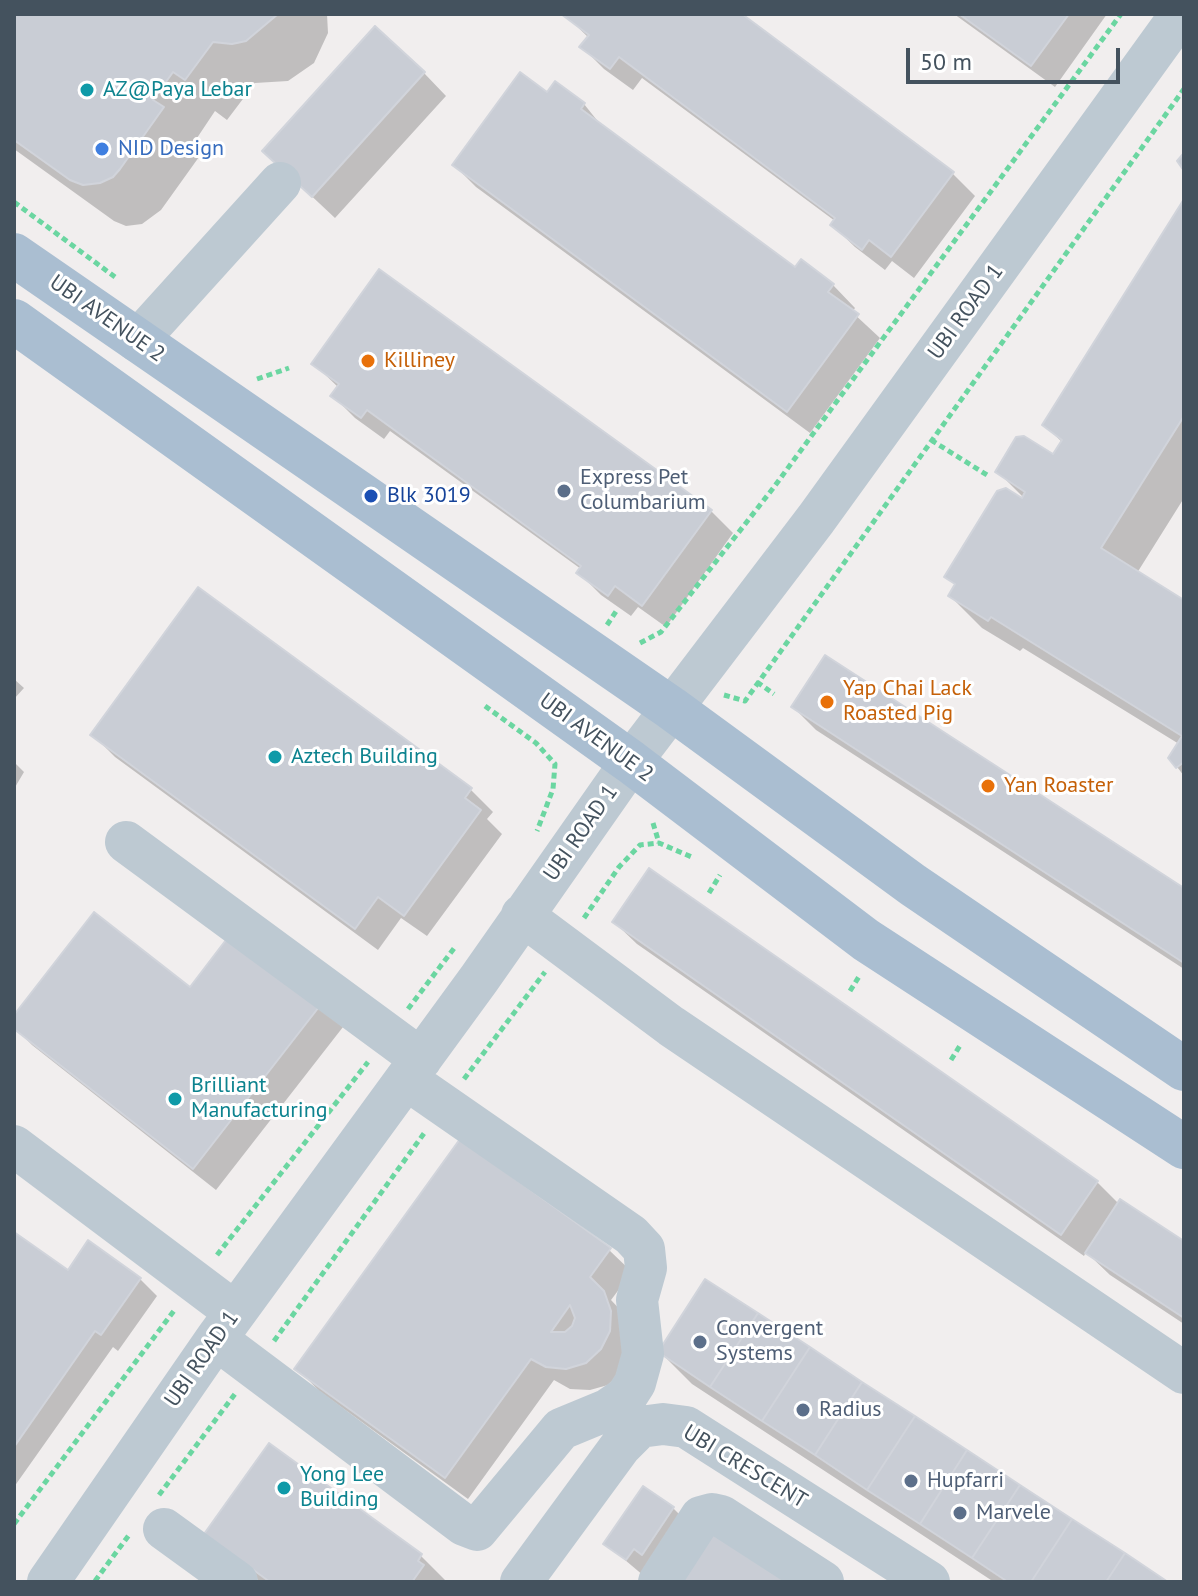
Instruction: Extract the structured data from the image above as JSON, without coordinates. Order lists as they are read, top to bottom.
{
  "streets": {
    "main road": ["UBI AVENUE 2"],
    "street": ["UBI ROAD 1", "UBI CRESCENT"]
  },
  "crossings": [
    ["UBI ROAD 1", "UBI AVENUE 2"]
  ],
  "places": [
    "AZ@Paya Lebar",
    "NID Design",
    "Killiney",
    "Express Pet Columbarium",
    "Blk 3019",
    "Yap Chai Lack Roasted Pig",
    "Aztech Building",
    "Yan Roaster",
    "Brilliant Manufacturing",
    "Convergent Systems",
    "Radius",
    "Hupfarri",
    "Yong Lee Building",
    "Marvele"
  ],
  "scale_bar": "50 m"
}
